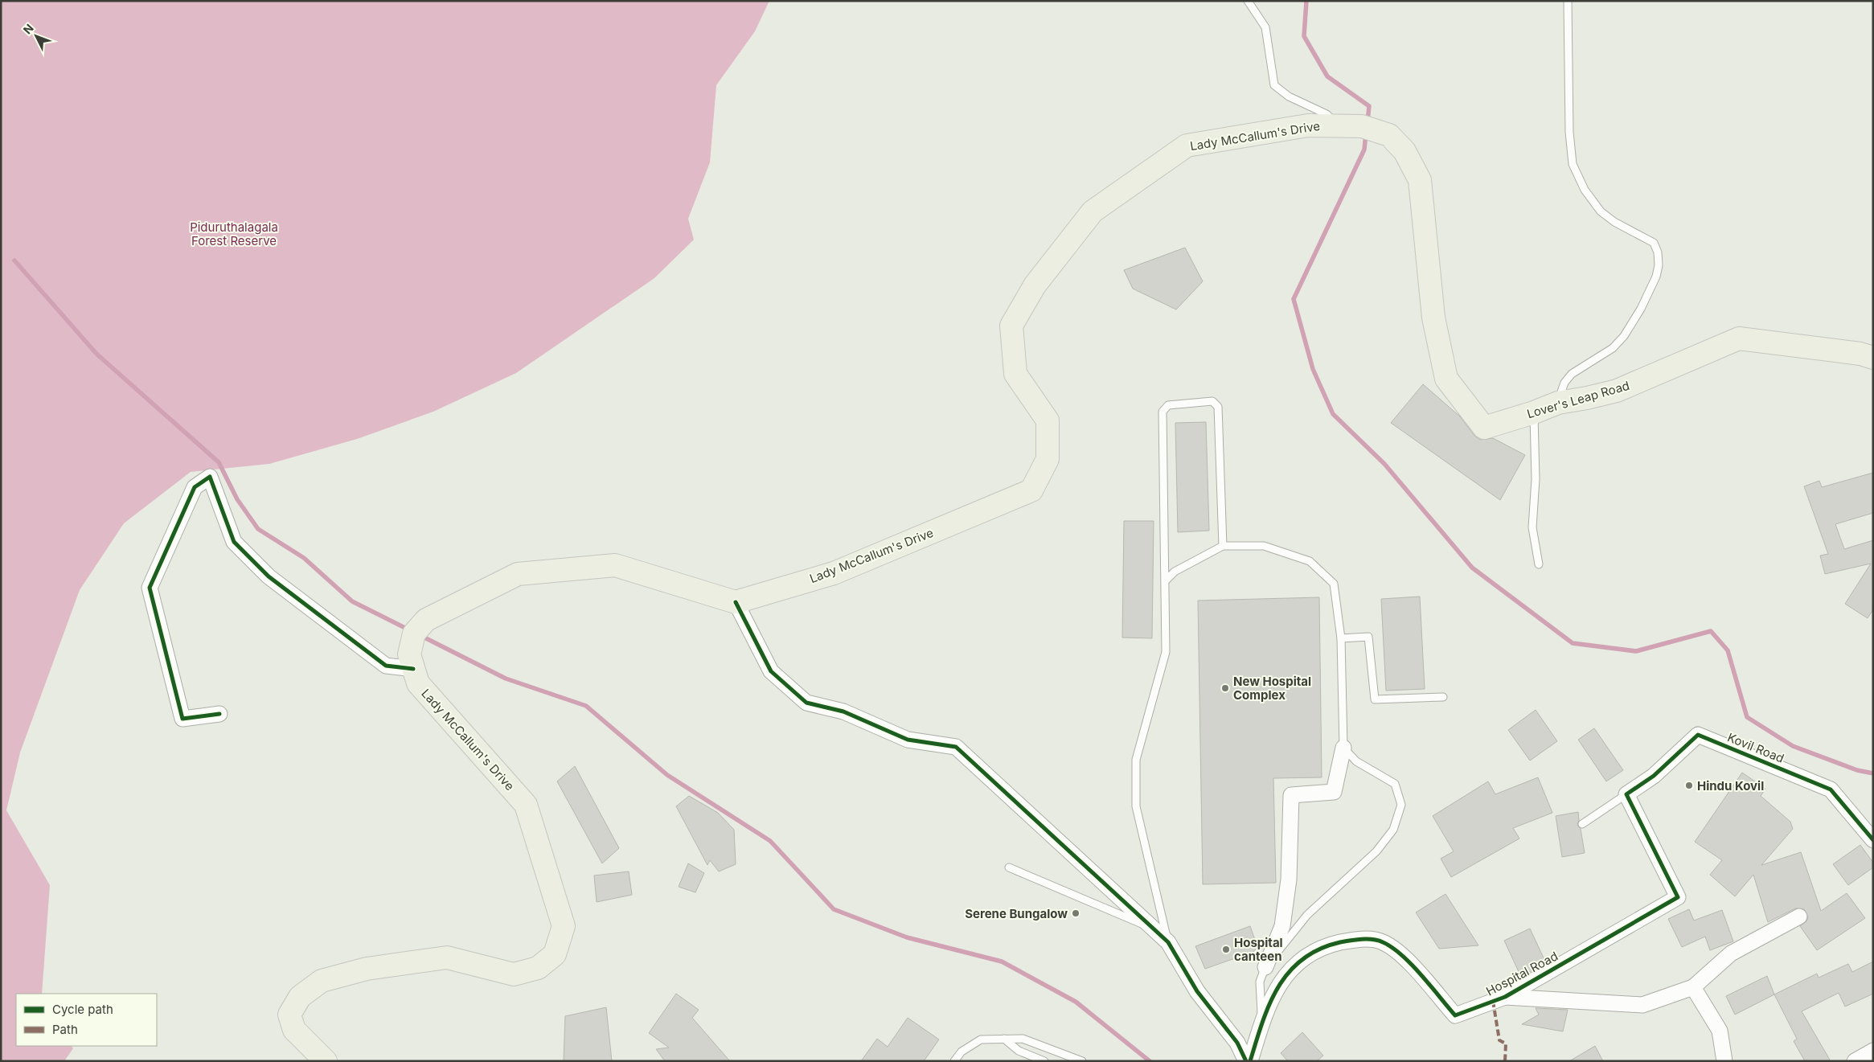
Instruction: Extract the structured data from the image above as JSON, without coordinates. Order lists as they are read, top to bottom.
{
  "streets": {
    "main road": ["Lady McCallum's Drive", "Lover's Leap Road"],
    "street": ["Kovil Road", "Hospital Road"]
  },
  "crossings": [
    ["Lady McCallum's Drive", "Lover's Leap Road"],
    ["Kovil Road", "Hospital Road"]
  ],
  "parks": ["Piduruthalagala Forest Reserve"],
  "places": [
    "New Hospital Complex",
    "Hindu Kovil",
    "Serene Bungalow",
    "Hospital canteen"
  ],
  "legend": ["Cycle path", "Path"],
  "north": "top left"
}
